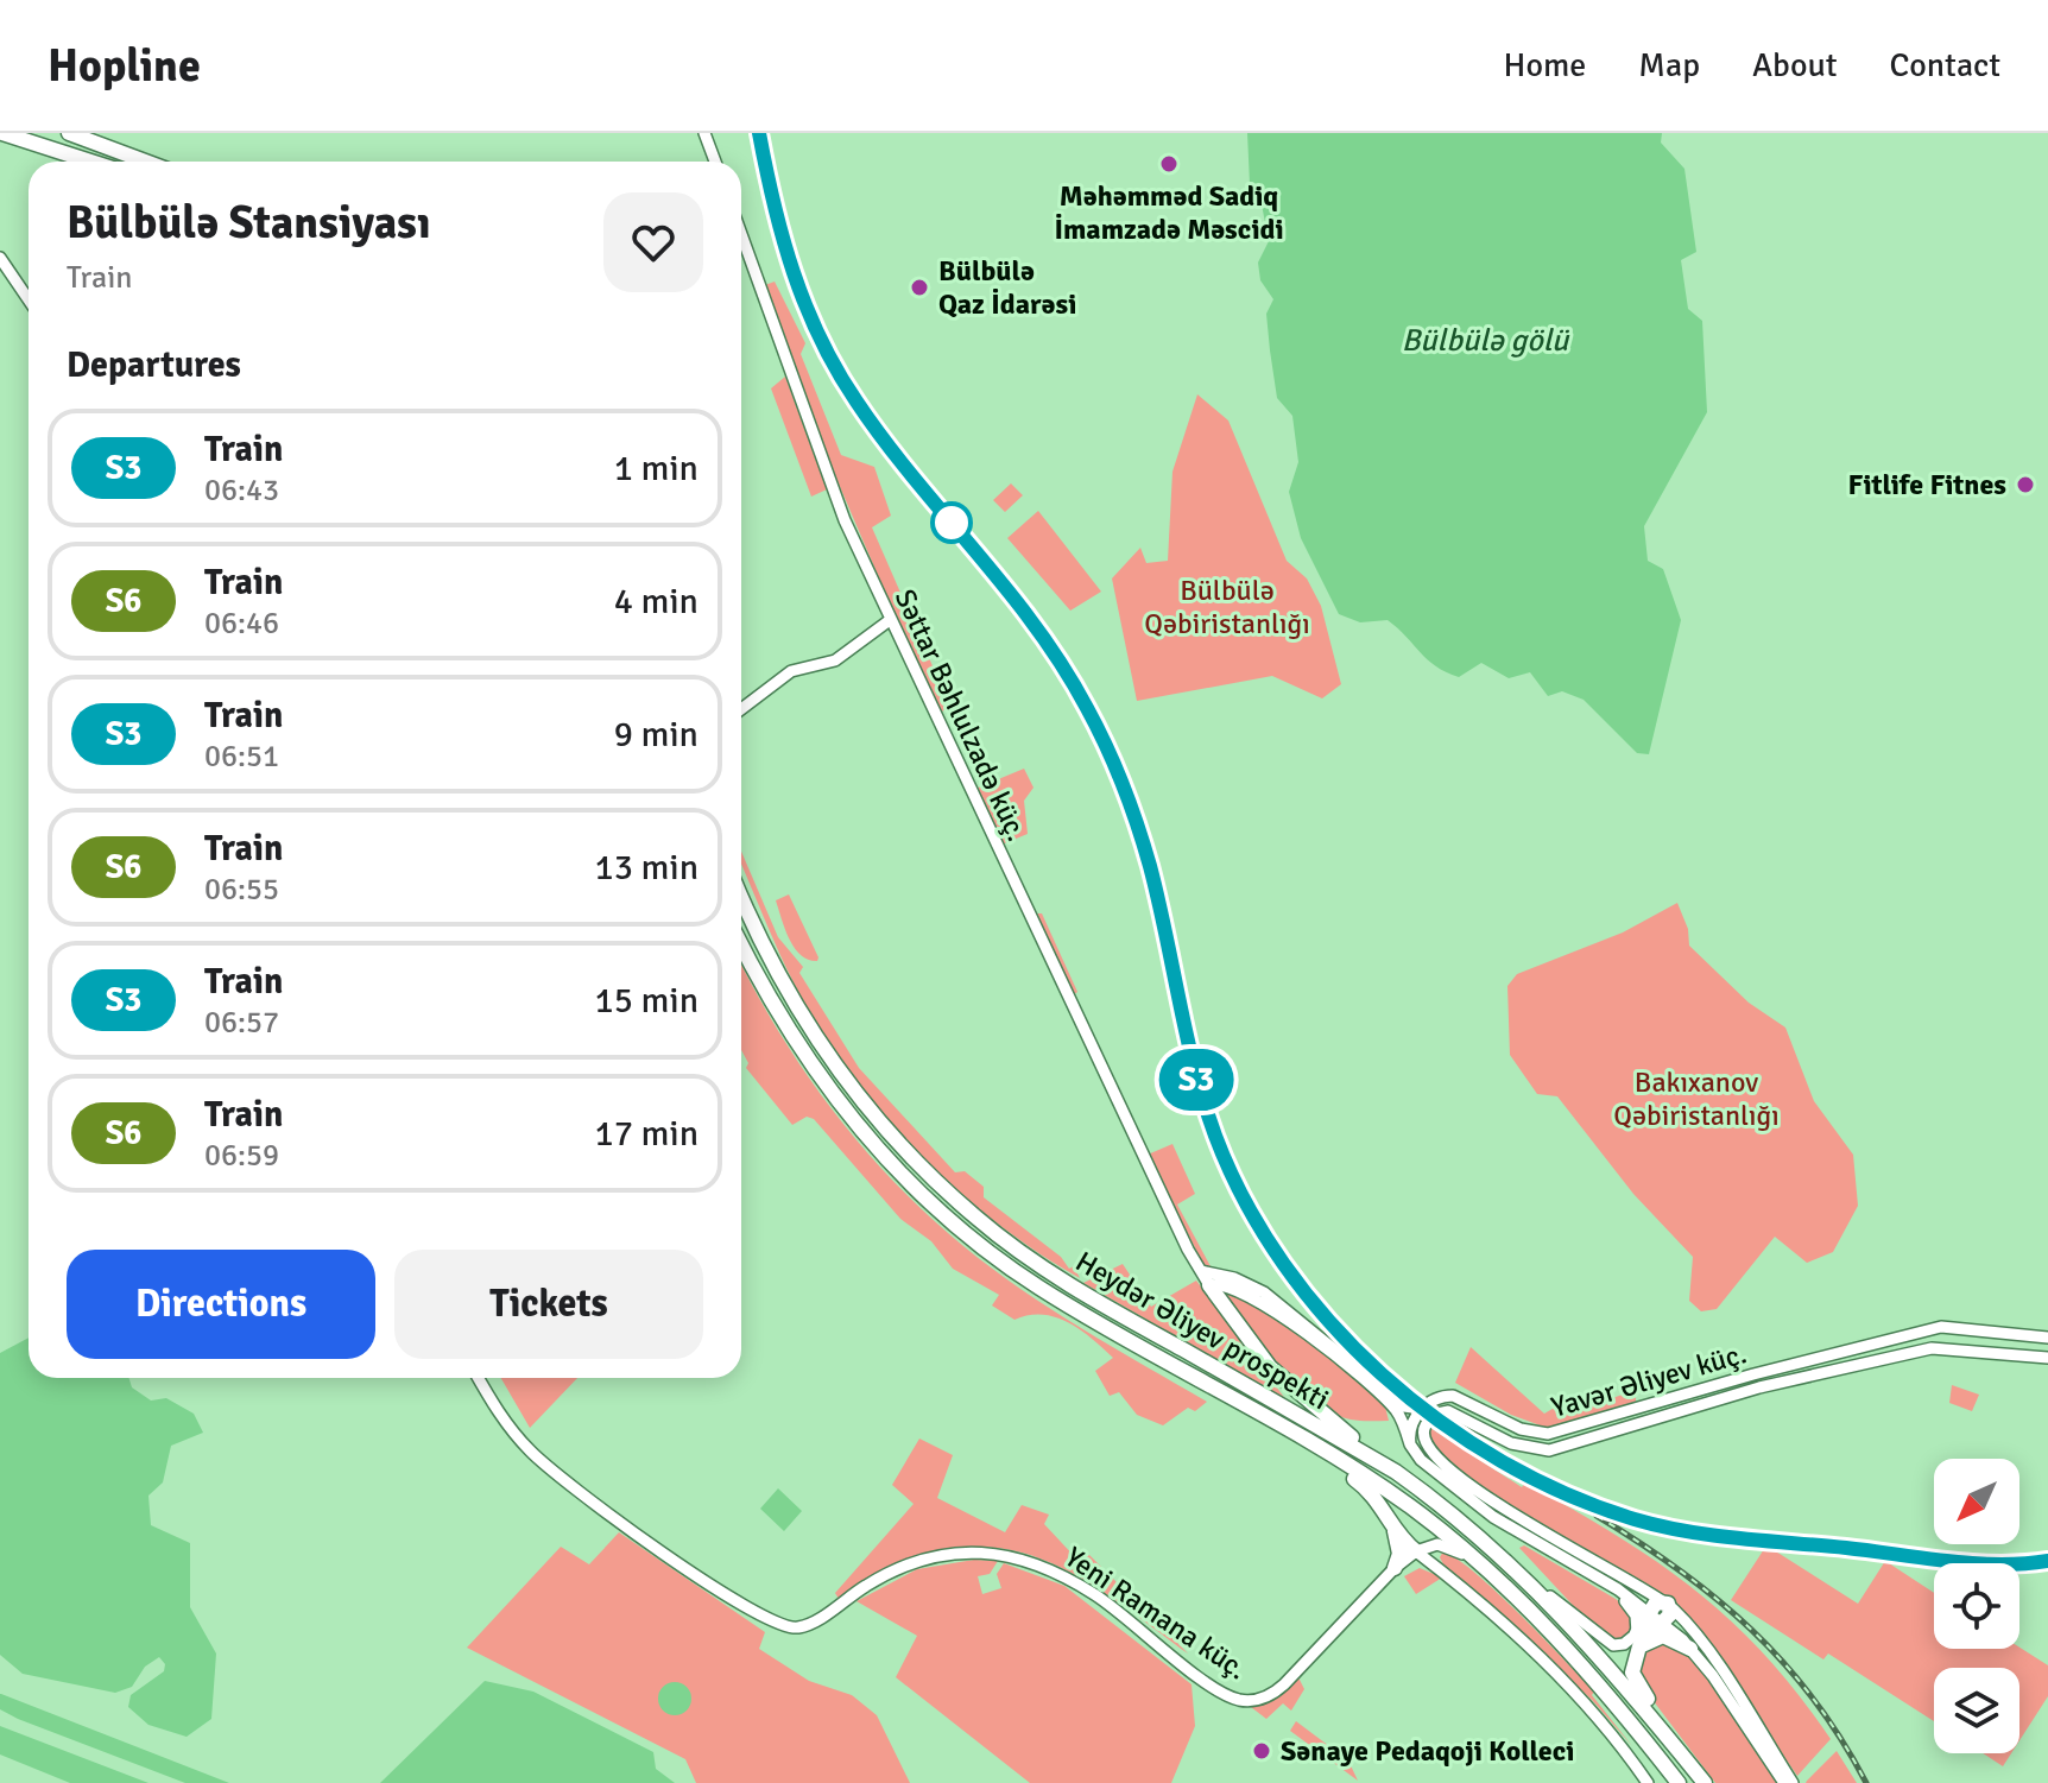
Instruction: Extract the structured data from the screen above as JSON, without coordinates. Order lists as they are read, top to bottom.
{
  "streets": {
    "highway": ["Heydər Əliyev prospekti"],
    "main road": ["Səttar Bəhlulzadə küç.", "Yavər Əliyev küç.", "Yeni Ramana küç."]
  },
  "water": ["Bülbülə gölü"],
  "parks": ["Bülbülə Qəbiristanlığı", "Bakıxanov Qəbiristanlığı"],
  "places": [
    "Məhəmməd Sadiq İmamzadə Məscidi",
    "Bülbülə Qaz İdarəsi",
    "Fitlife Fitnes",
    "Sənaye Pedaqoji Kolleci"
  ],
  "north": "bottom left",
  "page": {
    "header": "Hopline",
    "nav": [
      "Home",
      "Map",
      "About",
      "Contact"
    ],
    "on_map": "S3",
    "heading": [
      ["Bülbülə Stansiyası", "Train"],
      "Departures"
    ],
    "list": [
      {
        "mark": "S3",
        "name": "Train",
        "note": "06:43",
        "value": "1 min"
      },
      {
        "mark": "S6",
        "name": "Train",
        "note": "06:46",
        "value": "4 min"
      },
      {
        "mark": "S3",
        "name": "Train",
        "note": "06:51",
        "value": "9 min"
      },
      {
        "mark": "S6",
        "name": "Train",
        "note": "06:55",
        "value": "13 min"
      },
      {
        "mark": "S3",
        "name": "Train",
        "note": "06:57",
        "value": "15 min"
      },
      {
        "mark": "S6",
        "name": "Train",
        "note": "06:59",
        "value": "17 min"
      }
    ],
    "buttons": ["Directions", "Tickets"]
  }
}
